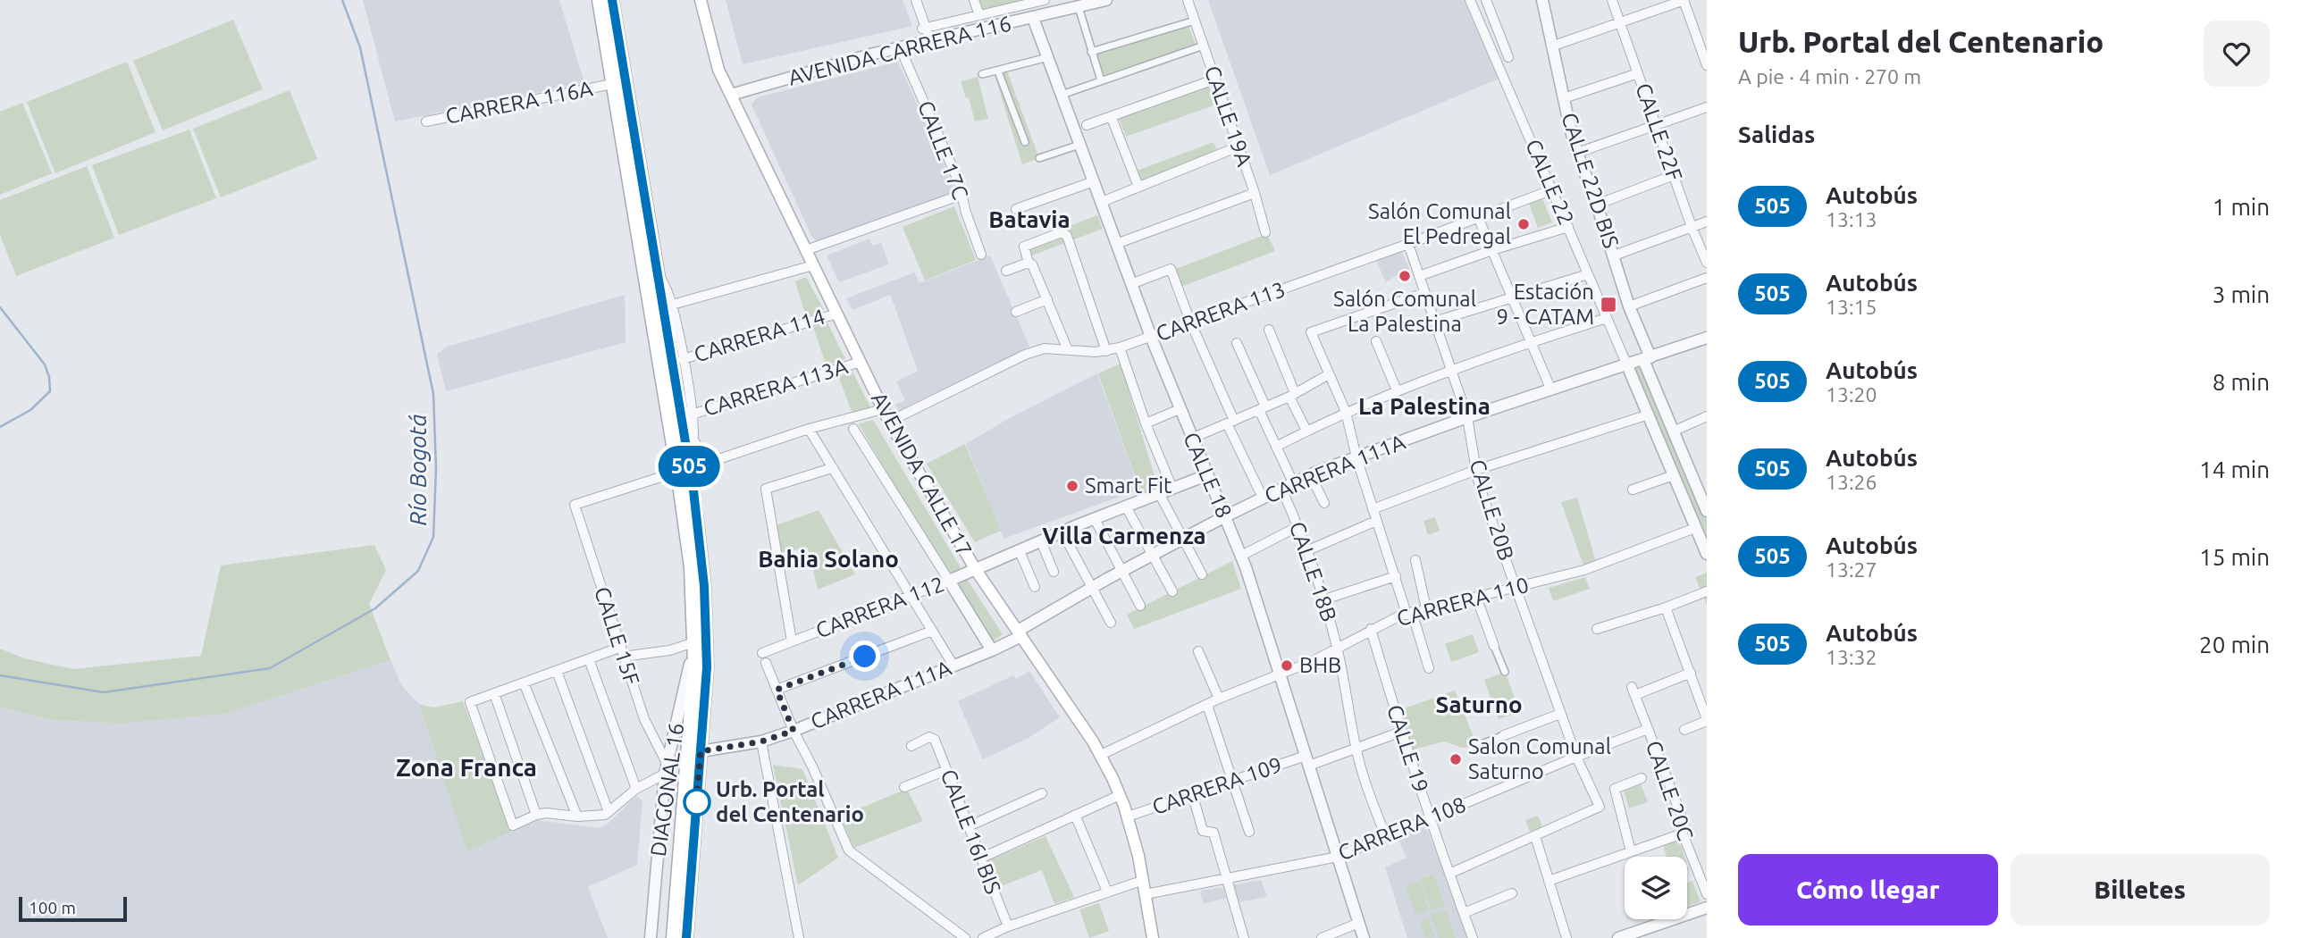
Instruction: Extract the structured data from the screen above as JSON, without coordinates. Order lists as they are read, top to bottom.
{
  "streets": {
    "main road": ["AVENIDA CALLE 17", "DIAGONAL 16"],
    "street": [
      "AVENIDA CARRERA 116",
      "CARRERA 116A",
      "CALLE 19A",
      "CALLE 22F",
      "CALLE 17C",
      "CALLE 22D BIS",
      "CALLE 22",
      "CARRERA 113",
      "CARRERA 114",
      "CARRERA 113A",
      "CARRERA 111A",
      "CALLE 18",
      "CALLE 20B",
      "CALLE 18B",
      "CARRERA 110",
      "CARRERA 112",
      "CALLE 15F",
      "CALLE 19",
      "CARRERA 109",
      "CALLE 20C",
      "CARRERA 108",
      "CALLE 16I BIS"
    ]
  },
  "crossings": [
    ["AVENIDA CARRERA 116", "CALLE 17C"],
    ["AVENIDA CARRERA 116", "AVENIDA CALLE 17"],
    ["AVENIDA CARRERA 116", "CALLE 18"],
    ["CARRERA 116A", "DIAGONAL 16"],
    ["CALLE 22D BIS", "CARRERA 111A"],
    ["CALLE 22", "CARRERA 113"],
    ["CALLE 22", "CARRERA 111A"],
    ["CARRERA 113", "AVENIDA CALLE 17"],
    ["CARRERA 113", "CALLE 18"],
    ["CARRERA 113", "CALLE 20B"],
    ["CARRERA 114", "AVENIDA CALLE 17"],
    ["CARRERA 114", "DIAGONAL 16"],
    ["CARRERA 113A", "AVENIDA CALLE 17"],
    ["CARRERA 113A", "DIAGONAL 16"],
    ["CARRERA 111A", "AVENIDA CALLE 17"],
    ["CARRERA 111A", "CALLE 18"],
    ["CARRERA 111A", "CALLE 20B"],
    ["CARRERA 111A", "CALLE 18B"],
    ["CARRERA 111A", "DIAGONAL 16"],
    ["AVENIDA CALLE 17", "CARRERA 110"],
    ["AVENIDA CALLE 17", "CARRERA 112"],
    ["AVENIDA CALLE 17", "CARRERA 109"],
    ["AVENIDA CALLE 17", "CARRERA 108"],
    ["CALLE 18", "CARRERA 110"],
    ["CALLE 18", "CARRERA 112"],
    ["CALLE 18", "CARRERA 109"],
    ["CALLE 18", "CARRERA 108"],
    ["CALLE 20B", "CARRERA 110"],
    ["CALLE 20B", "CARRERA 108"],
    ["CALLE 18B", "CARRERA 110"],
    ["CALLE 18B", "CARRERA 109"],
    ["CALLE 18B", "CARRERA 108"],
    ["CARRERA 110", "CALLE 19"],
    ["CALLE 15F", "DIAGONAL 16"],
    ["CALLE 19", "CARRERA 109"],
    ["CALLE 19", "CARRERA 108"],
    ["CALLE 20C", "CARRERA 108"]
  ],
  "districts": [
    "Batavia",
    "La Palestina",
    "Villa Carmenza",
    "Bahia Solano",
    "Saturno",
    "Zona Franca"
  ],
  "water": ["Río Bogotá"],
  "places": {
    "other": [
      "Salón Comunal El Pedregal",
      "Salón Comunal La Palestina",
      "Smart Fit",
      "BHB",
      "Salon Comunal Saturno",
      "Urb. Portal del Centenario"
    ],
    "transit": ["Estación 9 - CATAM"]
  },
  "lines": ["bus line 505"],
  "scale_bar": "100 m",
  "page": {
    "on_map": "505",
    "heading": [
      ["Urb. Portal del Centenario", "A pie · 4 min · 270 m"],
      "Salidas"
    ],
    "list": [
      {
        "mark": "505",
        "name": "Autobús",
        "note": "13:13",
        "value": "1 min"
      },
      {
        "mark": "505",
        "name": "Autobús",
        "note": "13:15",
        "value": "3 min"
      },
      {
        "mark": "505",
        "name": "Autobús",
        "note": "13:20",
        "value": "8 min"
      },
      {
        "mark": "505",
        "name": "Autobús",
        "note": "13:26",
        "value": "14 min"
      },
      {
        "mark": "505",
        "name": "Autobús",
        "note": "13:27",
        "value": "15 min"
      },
      {
        "mark": "505",
        "name": "Autobús",
        "note": "13:32",
        "value": "20 min"
      }
    ],
    "buttons": ["Cómo llegar", "Billetes"],
    "scale": "100 m"
  }
}
